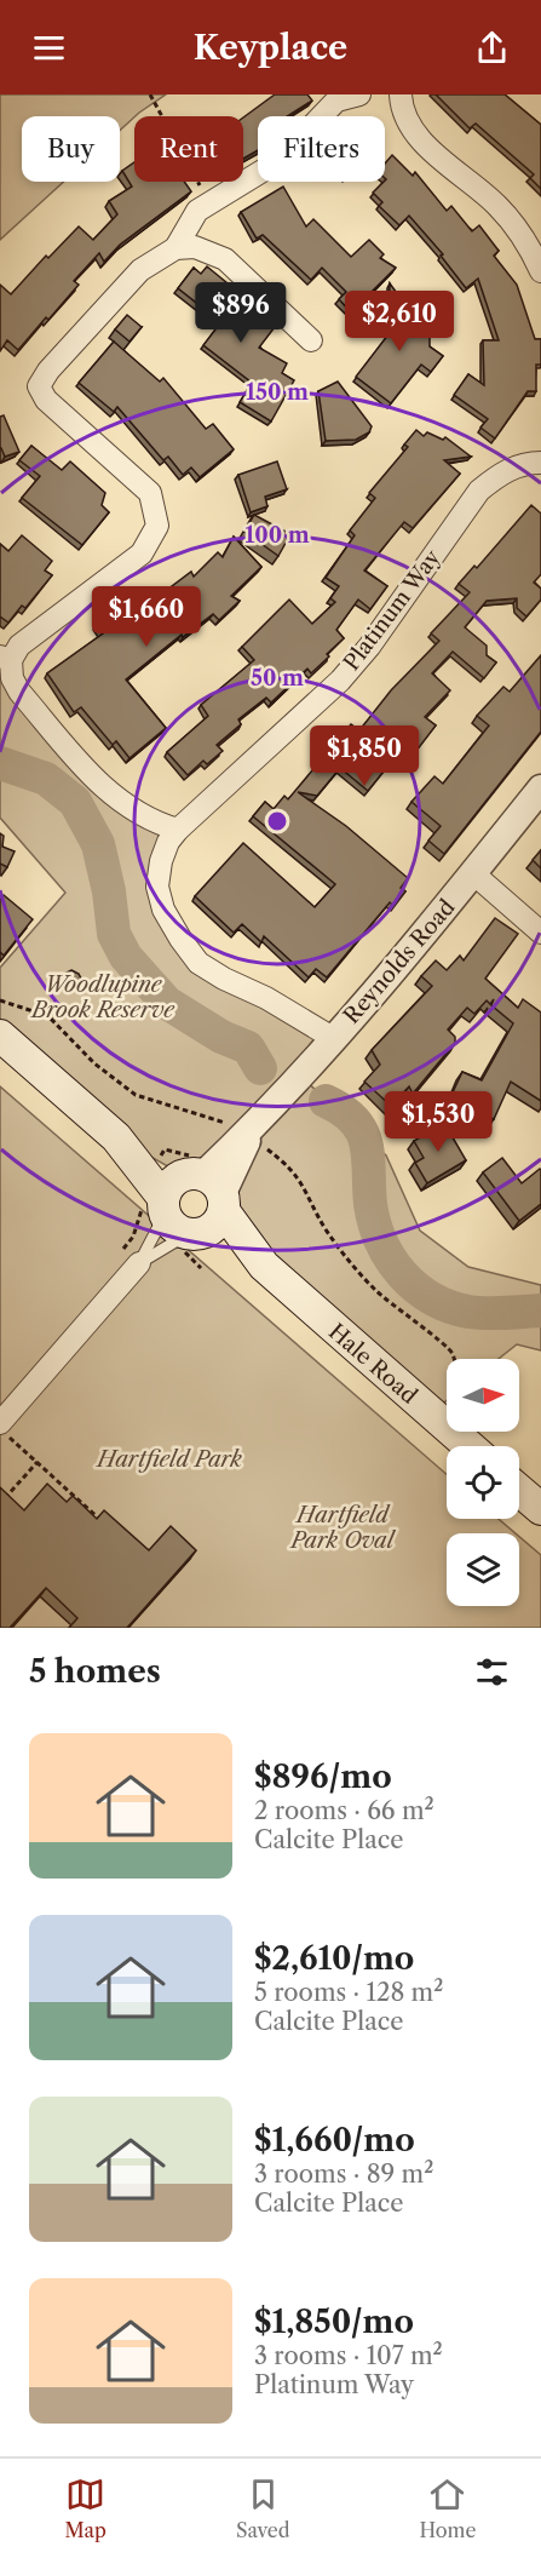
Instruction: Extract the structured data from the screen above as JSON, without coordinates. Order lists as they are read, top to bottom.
{
  "streets": {
    "main road": ["Hale Road"],
    "street": ["Platinum Way", "Reynolds Road"]
  },
  "crossings": [
    ["Reynolds Road", "Hale Road"]
  ],
  "parks": ["Woodlupine Brook Reserve", "Hartfield Park", "Hartfield Park Oval"],
  "north": "right",
  "page": {
    "header": "Keyplace",
    "chip": ["Buy", "Rent", "Filters"],
    "price": [
      "$896",
      "$2,610",
      "$1,660",
      "$1,850",
      "$1,530"
    ],
    "heading": "5 homes",
    "list": [
      {
        "name": "$896/mo",
        "note": "2 rooms · 66 m² · Calcite Place"
      },
      {
        "name": "$2,610/mo",
        "note": "5 rooms · 128 m² · Calcite Place"
      },
      {
        "name": "$1,660/mo",
        "note": "3 rooms · 89 m² · Calcite Place"
      },
      {
        "name": "$1,850/mo",
        "note": "3 rooms · 107 m² · Platinum Way"
      }
    ],
    "tabs": ["Map", "Saved", "Home"]
  },
  "rings": ["150 m", "100 m", "50 m"]
}
